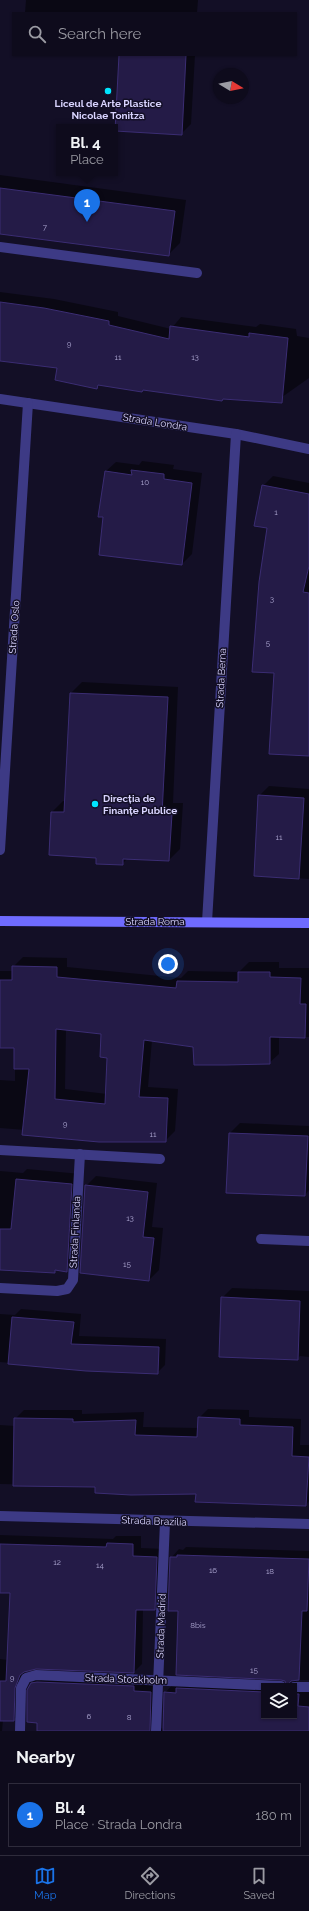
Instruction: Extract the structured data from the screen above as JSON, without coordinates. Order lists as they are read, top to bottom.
{
  "streets": {
    "street": [
      "Strada Londra",
      "Strada Oslo",
      "Strada Berna",
      "Strada Roma",
      "Strada Finlanda",
      "Strada Brazilia",
      "Strada Madrid",
      "Strada Stockholm"
    ]
  },
  "crossings": [
    ["Strada Londra", "Strada Oslo"],
    ["Strada Londra", "Strada Berna"],
    ["Strada Berna", "Strada Roma"],
    ["Strada Brazilia", "Strada Madrid"],
    ["Strada Madrid", "Strada Stockholm"]
  ],
  "places": ["Liceul de Arte Plastice Nicolae Tonitza", "Direcția de Finanțe Publice"],
  "house_numbers": [
    "7",
    "9",
    "11",
    "13",
    "10",
    "1",
    "3",
    "5",
    "11",
    "9",
    "11",
    "13",
    "15",
    "12",
    "14",
    "16",
    "18",
    "8bis",
    "15",
    "9",
    "6",
    "8"
  ],
  "north": "right",
  "page": {
    "search": "Search here",
    "popup": ["Bl. 4", "Place"],
    "pins": "1",
    "heading": "Nearby",
    "list": [
      {
        "mark": "1",
        "name": "Bl. 4",
        "note": "Place · Strada Londra",
        "value": "180 m"
      }
    ],
    "nav": ["Map", "Directions", "Saved"]
  }
}
